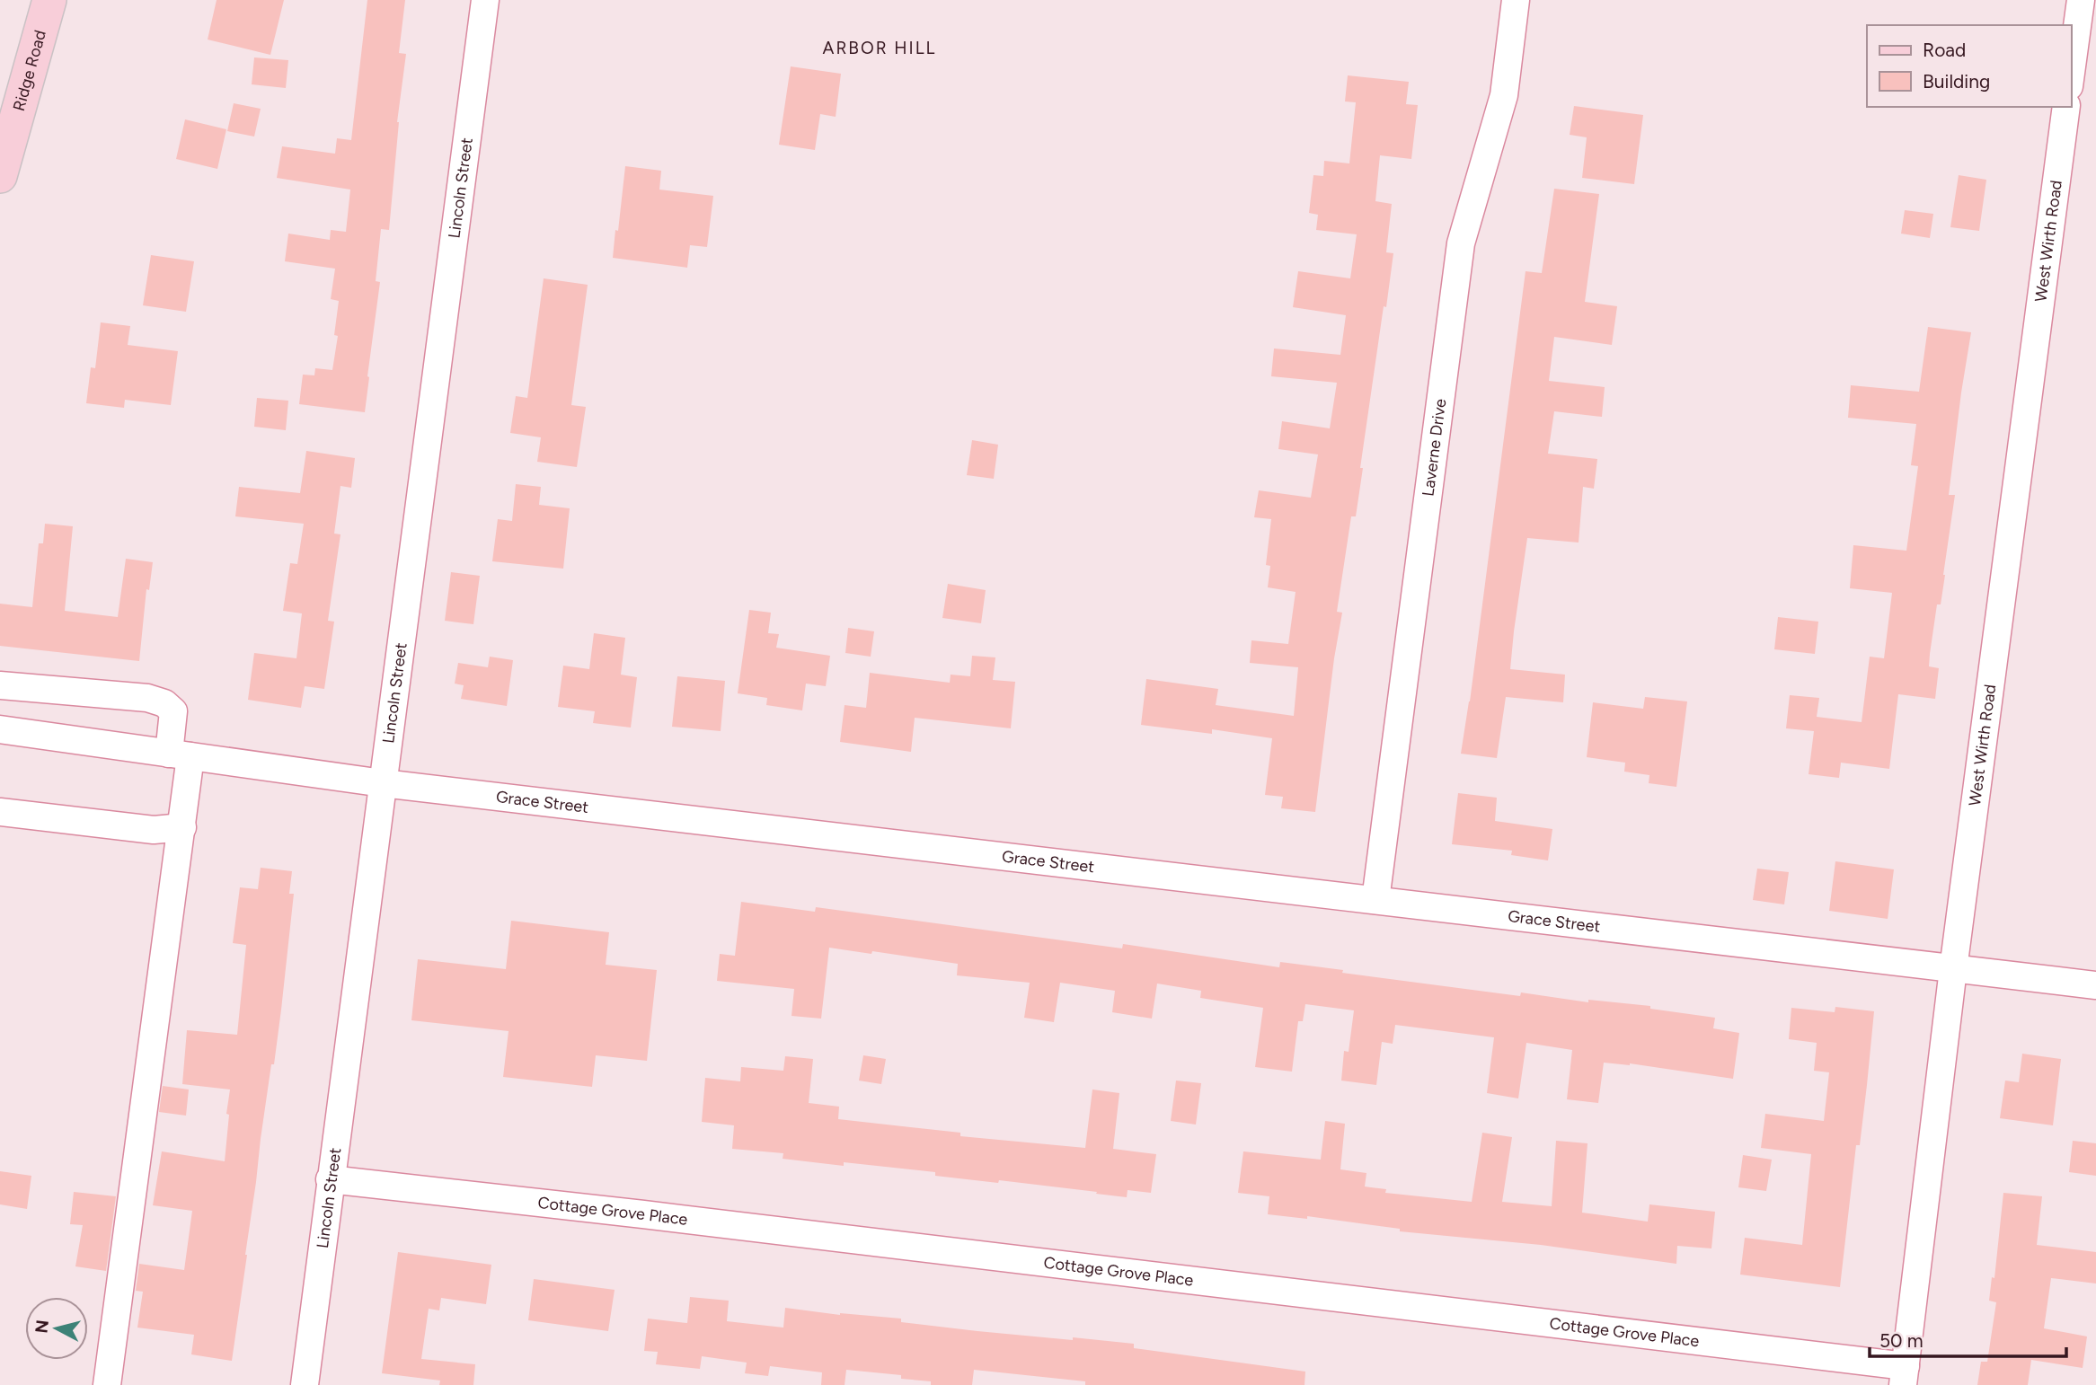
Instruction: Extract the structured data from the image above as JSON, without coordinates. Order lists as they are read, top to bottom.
{
  "streets": {
    "main road": ["Ridge Road"],
    "street": [
      "Lincoln Street",
      "West Wirth Road",
      "Laverne Drive",
      "Grace Street",
      "Cottage Grove Place"
    ]
  },
  "crossings": [
    ["Lincoln Street", "Grace Street"],
    ["Lincoln Street", "Cottage Grove Place"],
    ["West Wirth Road", "Grace Street"],
    ["West Wirth Road", "Cottage Grove Place"],
    ["Laverne Drive", "Grace Street"]
  ],
  "districts": ["ARBOR HILL"],
  "legend": ["Road", "Building"],
  "scale_bar": "50 m",
  "north": "left"
}
